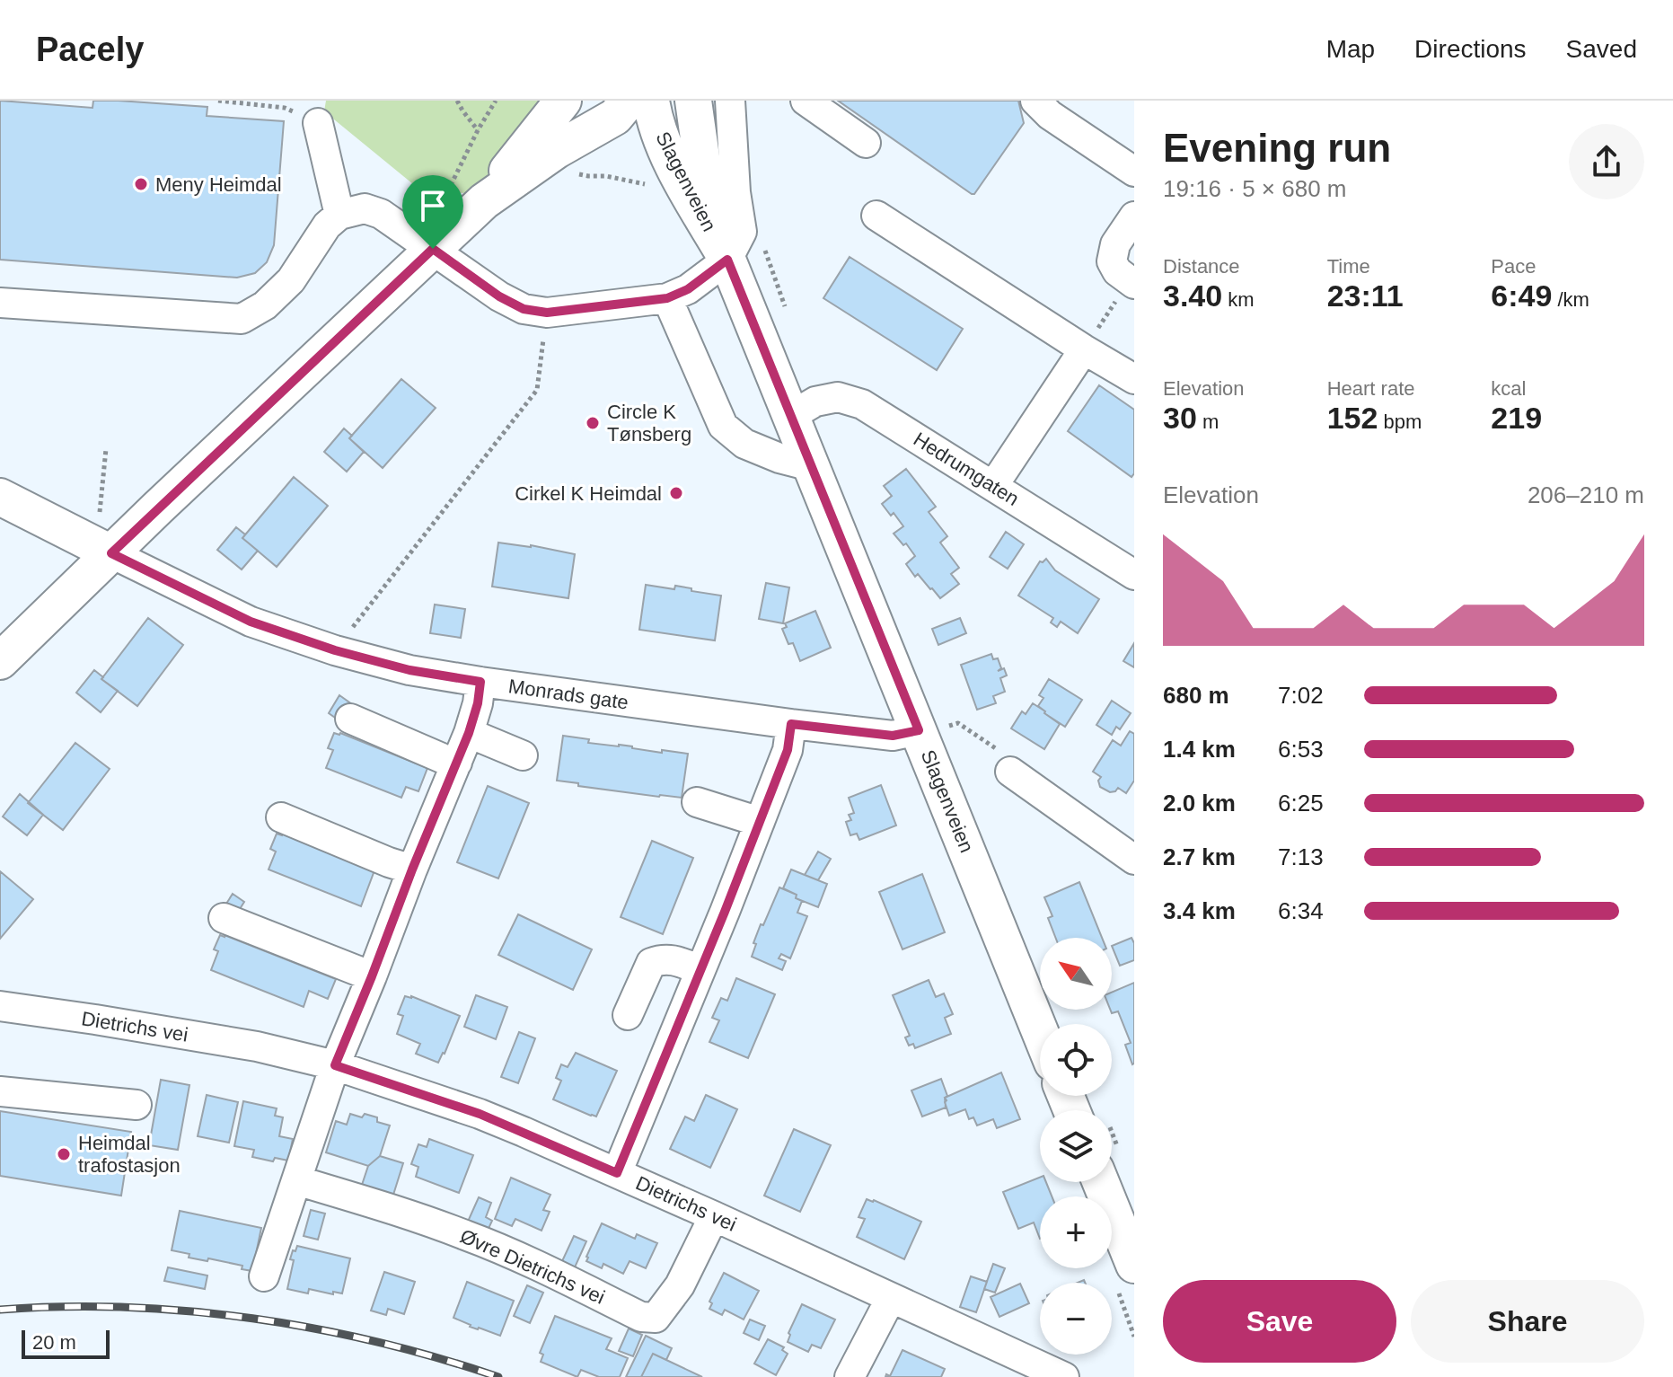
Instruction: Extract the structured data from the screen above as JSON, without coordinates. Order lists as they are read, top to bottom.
{
  "streets": {
    "main road": ["Slagenveien"],
    "street": [
      "Hedrumgaten",
      "Monrads gate",
      "Dietrichs vei",
      "Øvre Dietrichs vei"
    ]
  },
  "crossings": [
    ["Slagenveien", "Hedrumgaten"],
    ["Slagenveien", "Monrads gate"],
    ["Dietrichs vei", "Øvre Dietrichs vei"]
  ],
  "places": [
    "Meny Heimdal",
    "Circle K Tønsberg",
    "Cirkel K Heimdal",
    "Heimdal trafostasjon"
  ],
  "scale_bar": "20 m",
  "north": "top left",
  "page": {
    "header": "Pacely",
    "nav": ["Map", "Directions", "Saved"],
    "heading": ["Evening run", "19:16 · 5 × 680 m"],
    "stats": [
      ["Distance", "3.40 km"],
      ["Time", "23:11"],
      ["Pace", "6:49 /km"],
      ["Elevation", "30 m"],
      ["Heart rate", "152 bpm"],
      ["kcal", "219"]
    ],
    "chart": ["Elevation", "206–210 m"],
    "list": [
      {
        "name": "680 m",
        "note": "7:02"
      },
      {
        "name": "1.4 km",
        "note": "6:53"
      },
      {
        "name": "2.0 km",
        "note": "6:25"
      },
      {
        "name": "2.7 km",
        "note": "7:13"
      },
      {
        "name": "3.4 km",
        "note": "6:34"
      }
    ],
    "map_buttons": ["+", "−"],
    "buttons": ["Save", "Share"],
    "scale": "20 m"
  }
}
